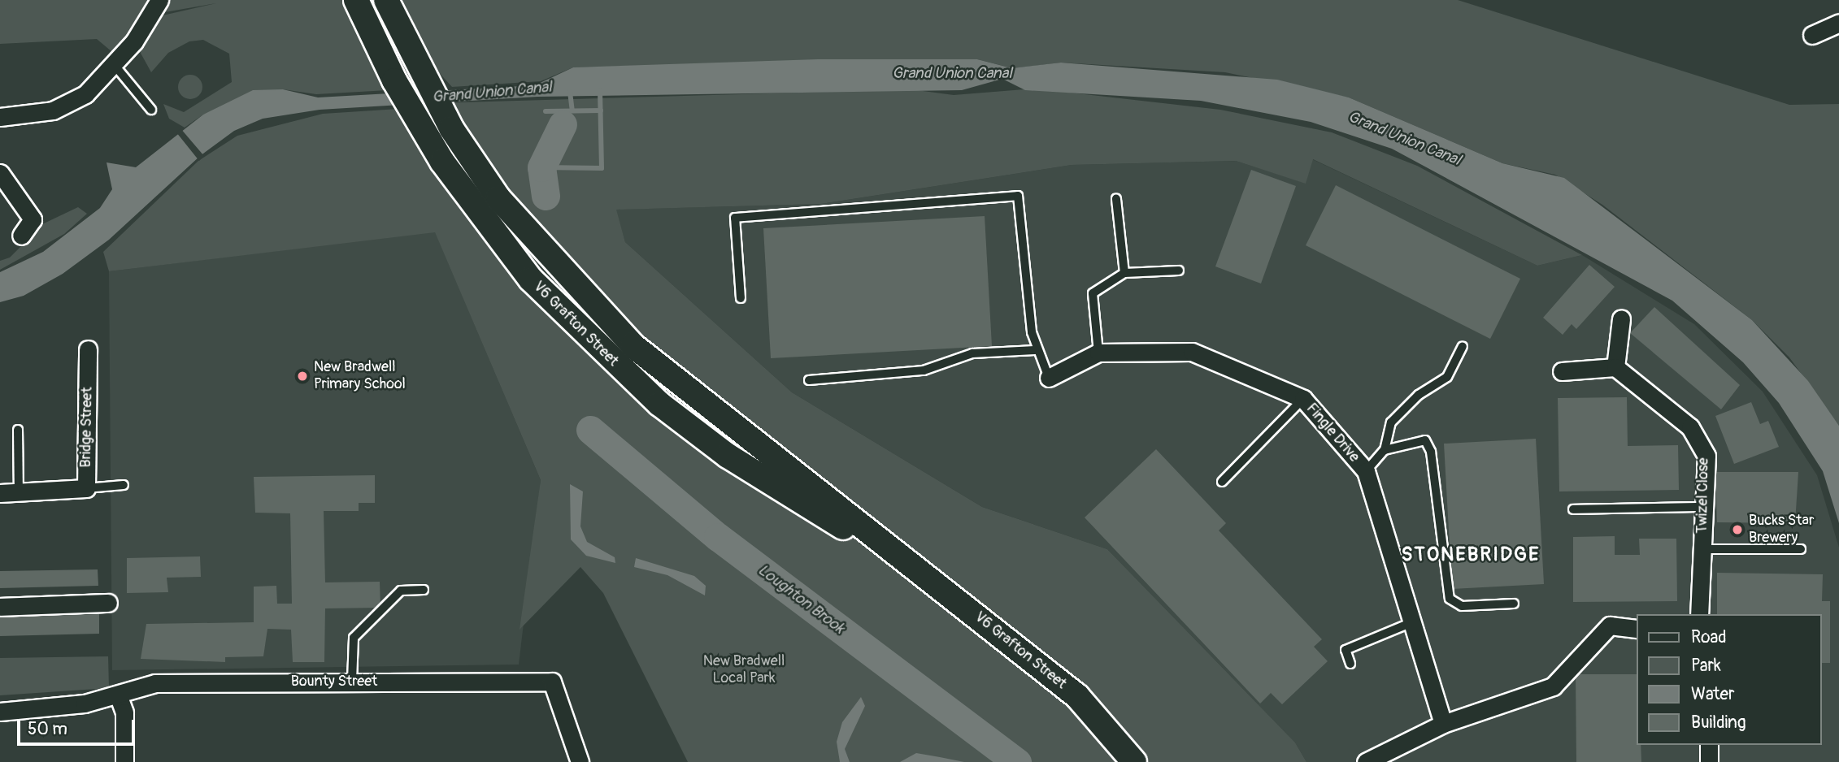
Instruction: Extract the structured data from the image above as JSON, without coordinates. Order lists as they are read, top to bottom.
{
  "streets": {
    "street": [
      "V6 Grafton Street",
      "Bridge Street",
      "Fingle Drive",
      "Twizel Close",
      "Bounty Street"
    ]
  },
  "districts": ["STONEBRIDGE"],
  "water": ["Grand Union Canal", "Loughton Brook"],
  "parks": ["New Bradwell Local Park"],
  "places": ["New Bradwell Primary School", "Bucks Star Brewery"],
  "legend": [
    "Road",
    "Park",
    "Water",
    "Building"
  ],
  "scale_bar": "50 m"
}
